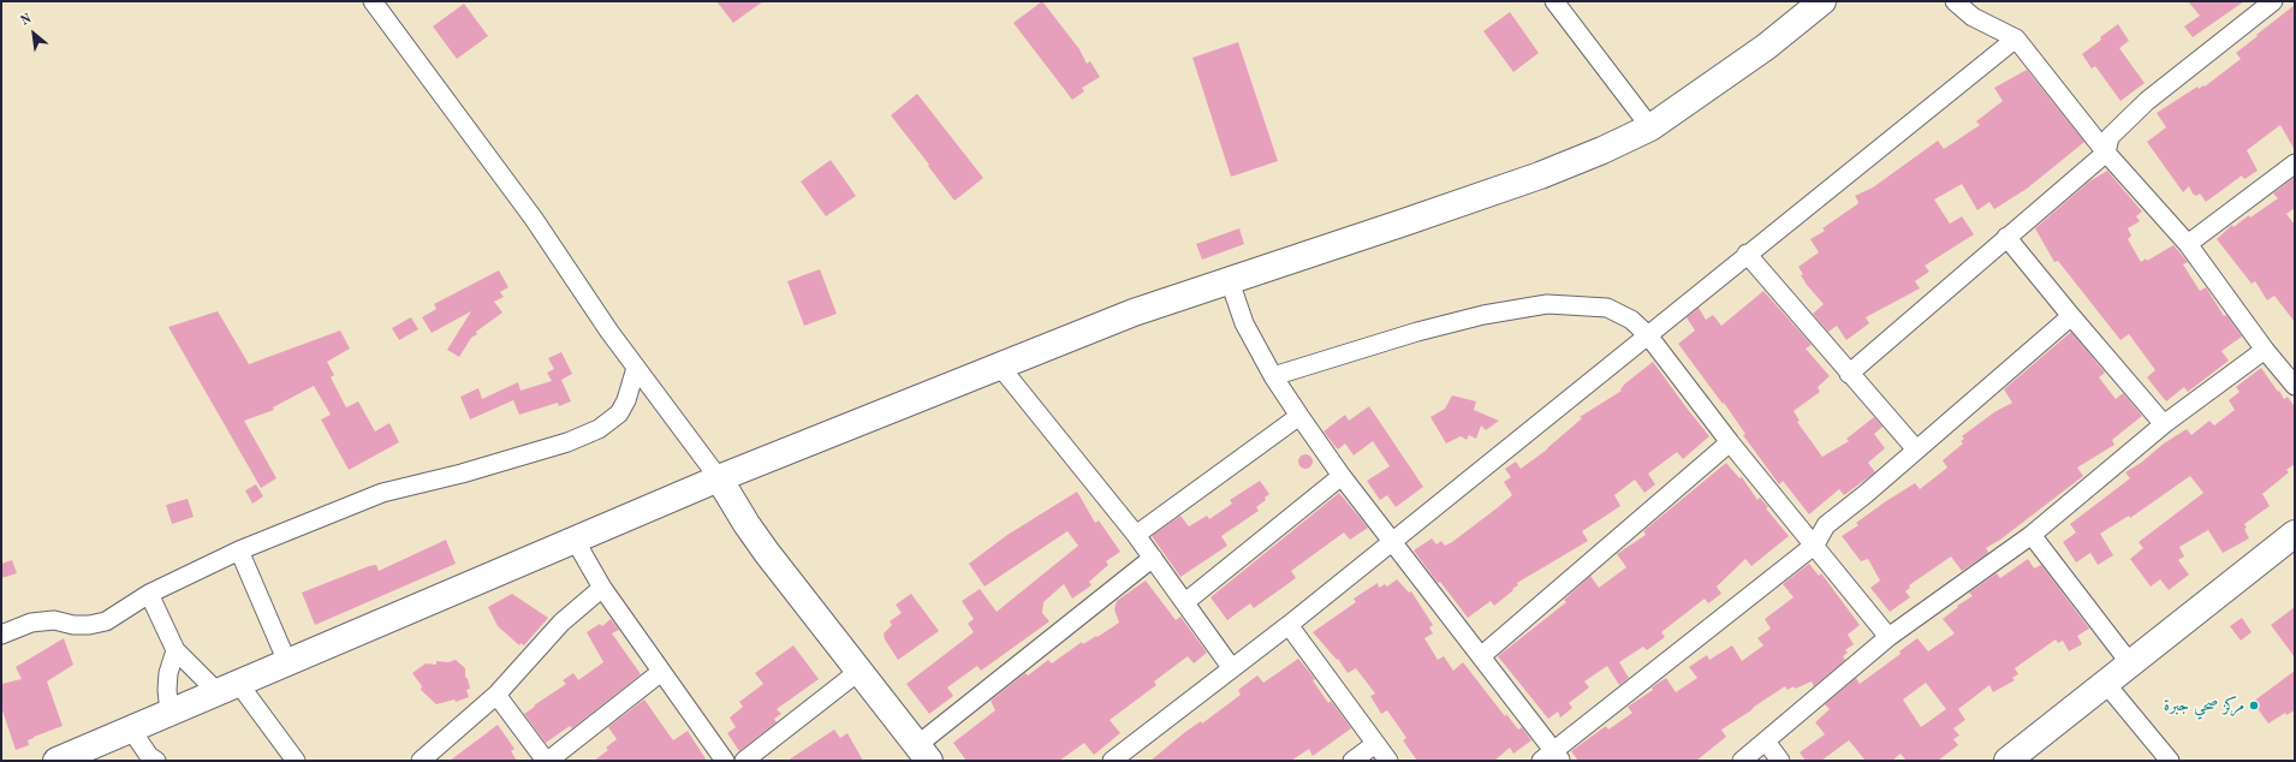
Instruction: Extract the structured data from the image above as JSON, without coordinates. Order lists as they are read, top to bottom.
{
  "places": ["مركز صحي جبرة"],
  "north": "top left"
}
